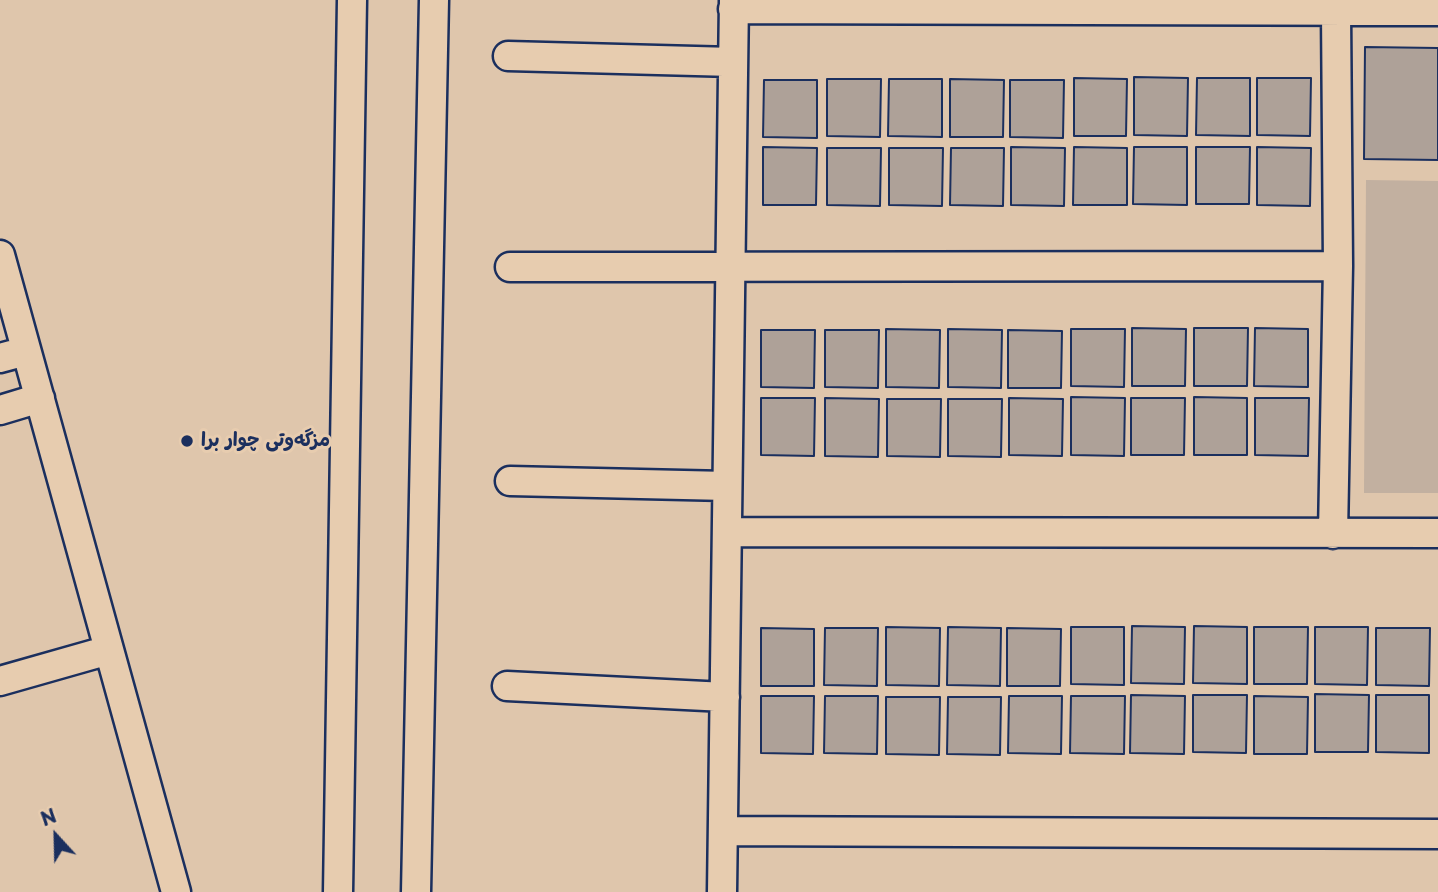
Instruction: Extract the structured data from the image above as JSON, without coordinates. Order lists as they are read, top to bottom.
{
  "places": ["مزگەوتی چوار برا"],
  "north": "top"
}
